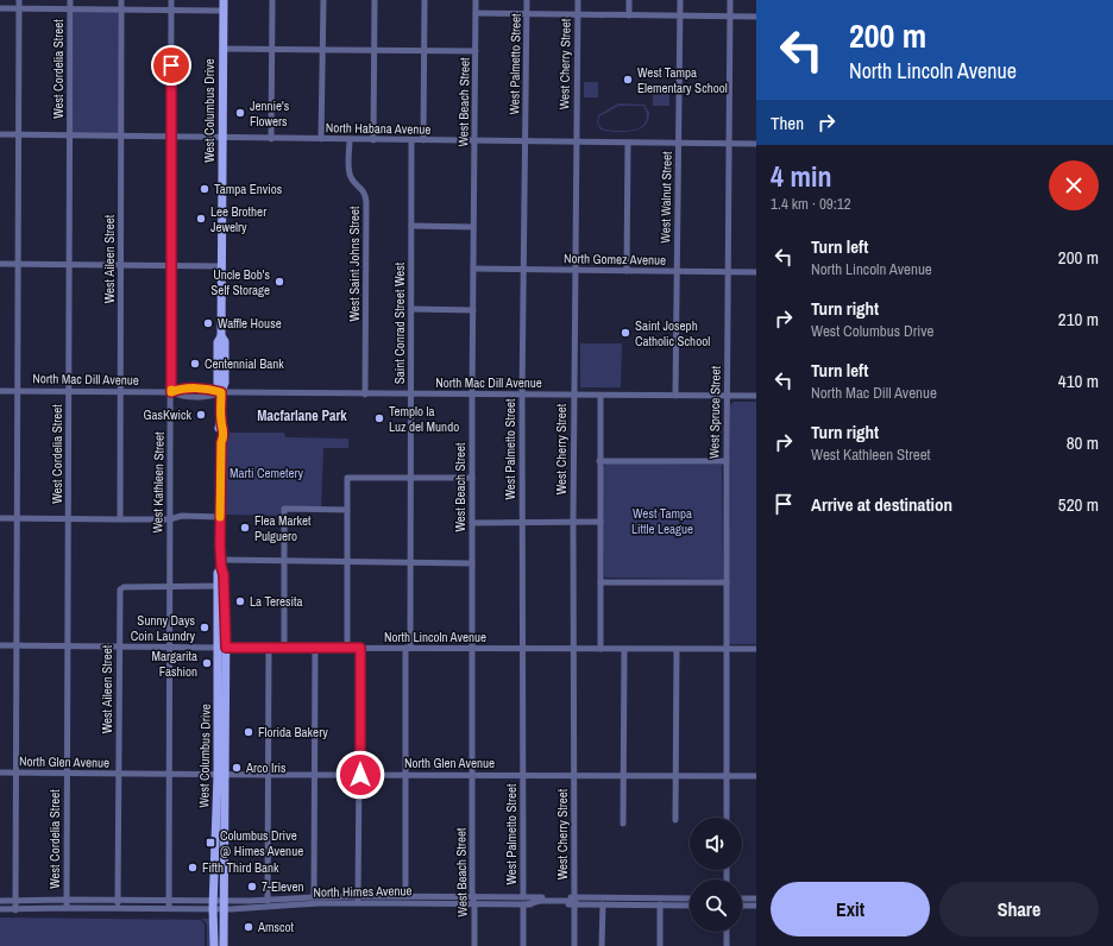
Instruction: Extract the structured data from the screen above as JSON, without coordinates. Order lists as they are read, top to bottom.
{
  "streets": {
    "main road": ["West Columbus Drive"],
    "street": [
      "West Palmetto Street",
      "West Cherry Street",
      "West Cordelia Street",
      "West Beach Street",
      "North Habana Avenue",
      "West Walnut Street",
      "West Aileen Street",
      "North Gomez Avenue",
      "West Saint Johns Street",
      "Saint Conrad Street West",
      "North Mac Dill Avenue",
      "West Spruce Street",
      "West Kathleen Street",
      "North Lincoln Avenue",
      "North Glen Avenue",
      "North Himes Avenue"
    ]
  },
  "crossings": [
    ["West Palmetto Street", "North Habana Avenue"],
    ["West Palmetto Street", "North Gomez Avenue"],
    ["West Palmetto Street", "North Mac Dill Avenue"],
    ["West Palmetto Street", "North Lincoln Avenue"],
    ["West Palmetto Street", "North Glen Avenue"],
    ["West Palmetto Street", "North Himes Avenue"],
    ["West Cherry Street", "North Habana Avenue"],
    ["West Cherry Street", "North Gomez Avenue"],
    ["West Cherry Street", "North Mac Dill Avenue"],
    ["West Cherry Street", "North Lincoln Avenue"],
    ["West Cherry Street", "North Glen Avenue"],
    ["West Cherry Street", "North Himes Avenue"],
    ["West Cordelia Street", "North Habana Avenue"],
    ["West Cordelia Street", "North Mac Dill Avenue"],
    ["West Cordelia Street", "North Lincoln Avenue"],
    ["West Cordelia Street", "North Glen Avenue"],
    ["West Cordelia Street", "North Himes Avenue"],
    ["West Beach Street", "North Habana Avenue"],
    ["West Beach Street", "North Gomez Avenue"],
    ["West Beach Street", "North Mac Dill Avenue"],
    ["West Beach Street", "North Lincoln Avenue"],
    ["West Beach Street", "North Glen Avenue"],
    ["West Beach Street", "North Himes Avenue"],
    ["West Columbus Drive", "North Habana Avenue"],
    ["West Columbus Drive", "North Mac Dill Avenue"],
    ["West Columbus Drive", "North Lincoln Avenue"],
    ["West Columbus Drive", "North Glen Avenue"],
    ["West Columbus Drive", "North Himes Avenue"],
    ["North Habana Avenue", "West Walnut Street"],
    ["North Habana Avenue", "West Aileen Street"],
    ["North Habana Avenue", "West Saint Johns Street"],
    ["North Habana Avenue", "Saint Conrad Street West"],
    ["North Habana Avenue", "West Spruce Street"],
    ["North Habana Avenue", "West Kathleen Street"],
    ["West Walnut Street", "North Gomez Avenue"],
    ["West Walnut Street", "North Mac Dill Avenue"],
    ["West Aileen Street", "North Mac Dill Avenue"],
    ["West Aileen Street", "West Kathleen Street"],
    ["West Aileen Street", "North Lincoln Avenue"],
    ["West Aileen Street", "North Glen Avenue"],
    ["West Aileen Street", "North Himes Avenue"],
    ["North Gomez Avenue", "West Spruce Street"],
    ["West Saint Johns Street", "North Mac Dill Avenue"],
    ["Saint Conrad Street West", "North Mac Dill Avenue"],
    ["Saint Conrad Street West", "North Lincoln Avenue"],
    ["Saint Conrad Street West", "North Glen Avenue"],
    ["Saint Conrad Street West", "North Himes Avenue"],
    ["North Mac Dill Avenue", "West Spruce Street"],
    ["North Mac Dill Avenue", "West Kathleen Street"],
    ["West Spruce Street", "North Lincoln Avenue"],
    ["West Spruce Street", "North Glen Avenue"],
    ["West Kathleen Street", "North Lincoln Avenue"],
    ["West Kathleen Street", "North Glen Avenue"],
    ["West Kathleen Street", "North Himes Avenue"]
  ],
  "districts": ["Macfarlane Park"],
  "parks": ["Marti Cemetery", "West Tampa Little League"],
  "places": {
    "other": [
      "West Tampa Elementary School",
      "Jennie's Flowers",
      "Tampa Envios",
      "Lee Brother Jewelry",
      "Uncle Bob's Self Storage",
      "Waffle House",
      "Saint Joseph Catholic School",
      "Centennial Bank",
      "GasKwick",
      "Templo la Luz del Mundo",
      "Flea Market Pulguero",
      "La Teresita",
      "Sunny Days Coin Laundry",
      "Margarita Fashion",
      "Florida Bakery",
      "Arco Iris",
      "Fifth Third Bank",
      "7-Eleven",
      "Amscot"
    ],
    "transit": ["Columbus Drive @ Himes Avenue"]
  },
  "page": {
    "turn": ["200 m", "North Lincoln Avenue"],
    "then": "Then",
    "heading": ["4 min", "1.4 km · 09:12"],
    "list": [
      {
        "name": "Turn left",
        "note": "North Lincoln Avenue",
        "value": "200 m"
      },
      {
        "name": "Turn right",
        "note": "West Columbus Drive",
        "value": "210 m"
      },
      {
        "name": "Turn left",
        "note": "North Mac Dill Avenue",
        "value": "410 m"
      },
      {
        "name": "Turn right",
        "note": "West Kathleen Street",
        "value": "80 m"
      },
      {
        "name": "Arrive at destination",
        "value": "520 m"
      }
    ],
    "buttons": ["Exit", "Share"]
  }
}
